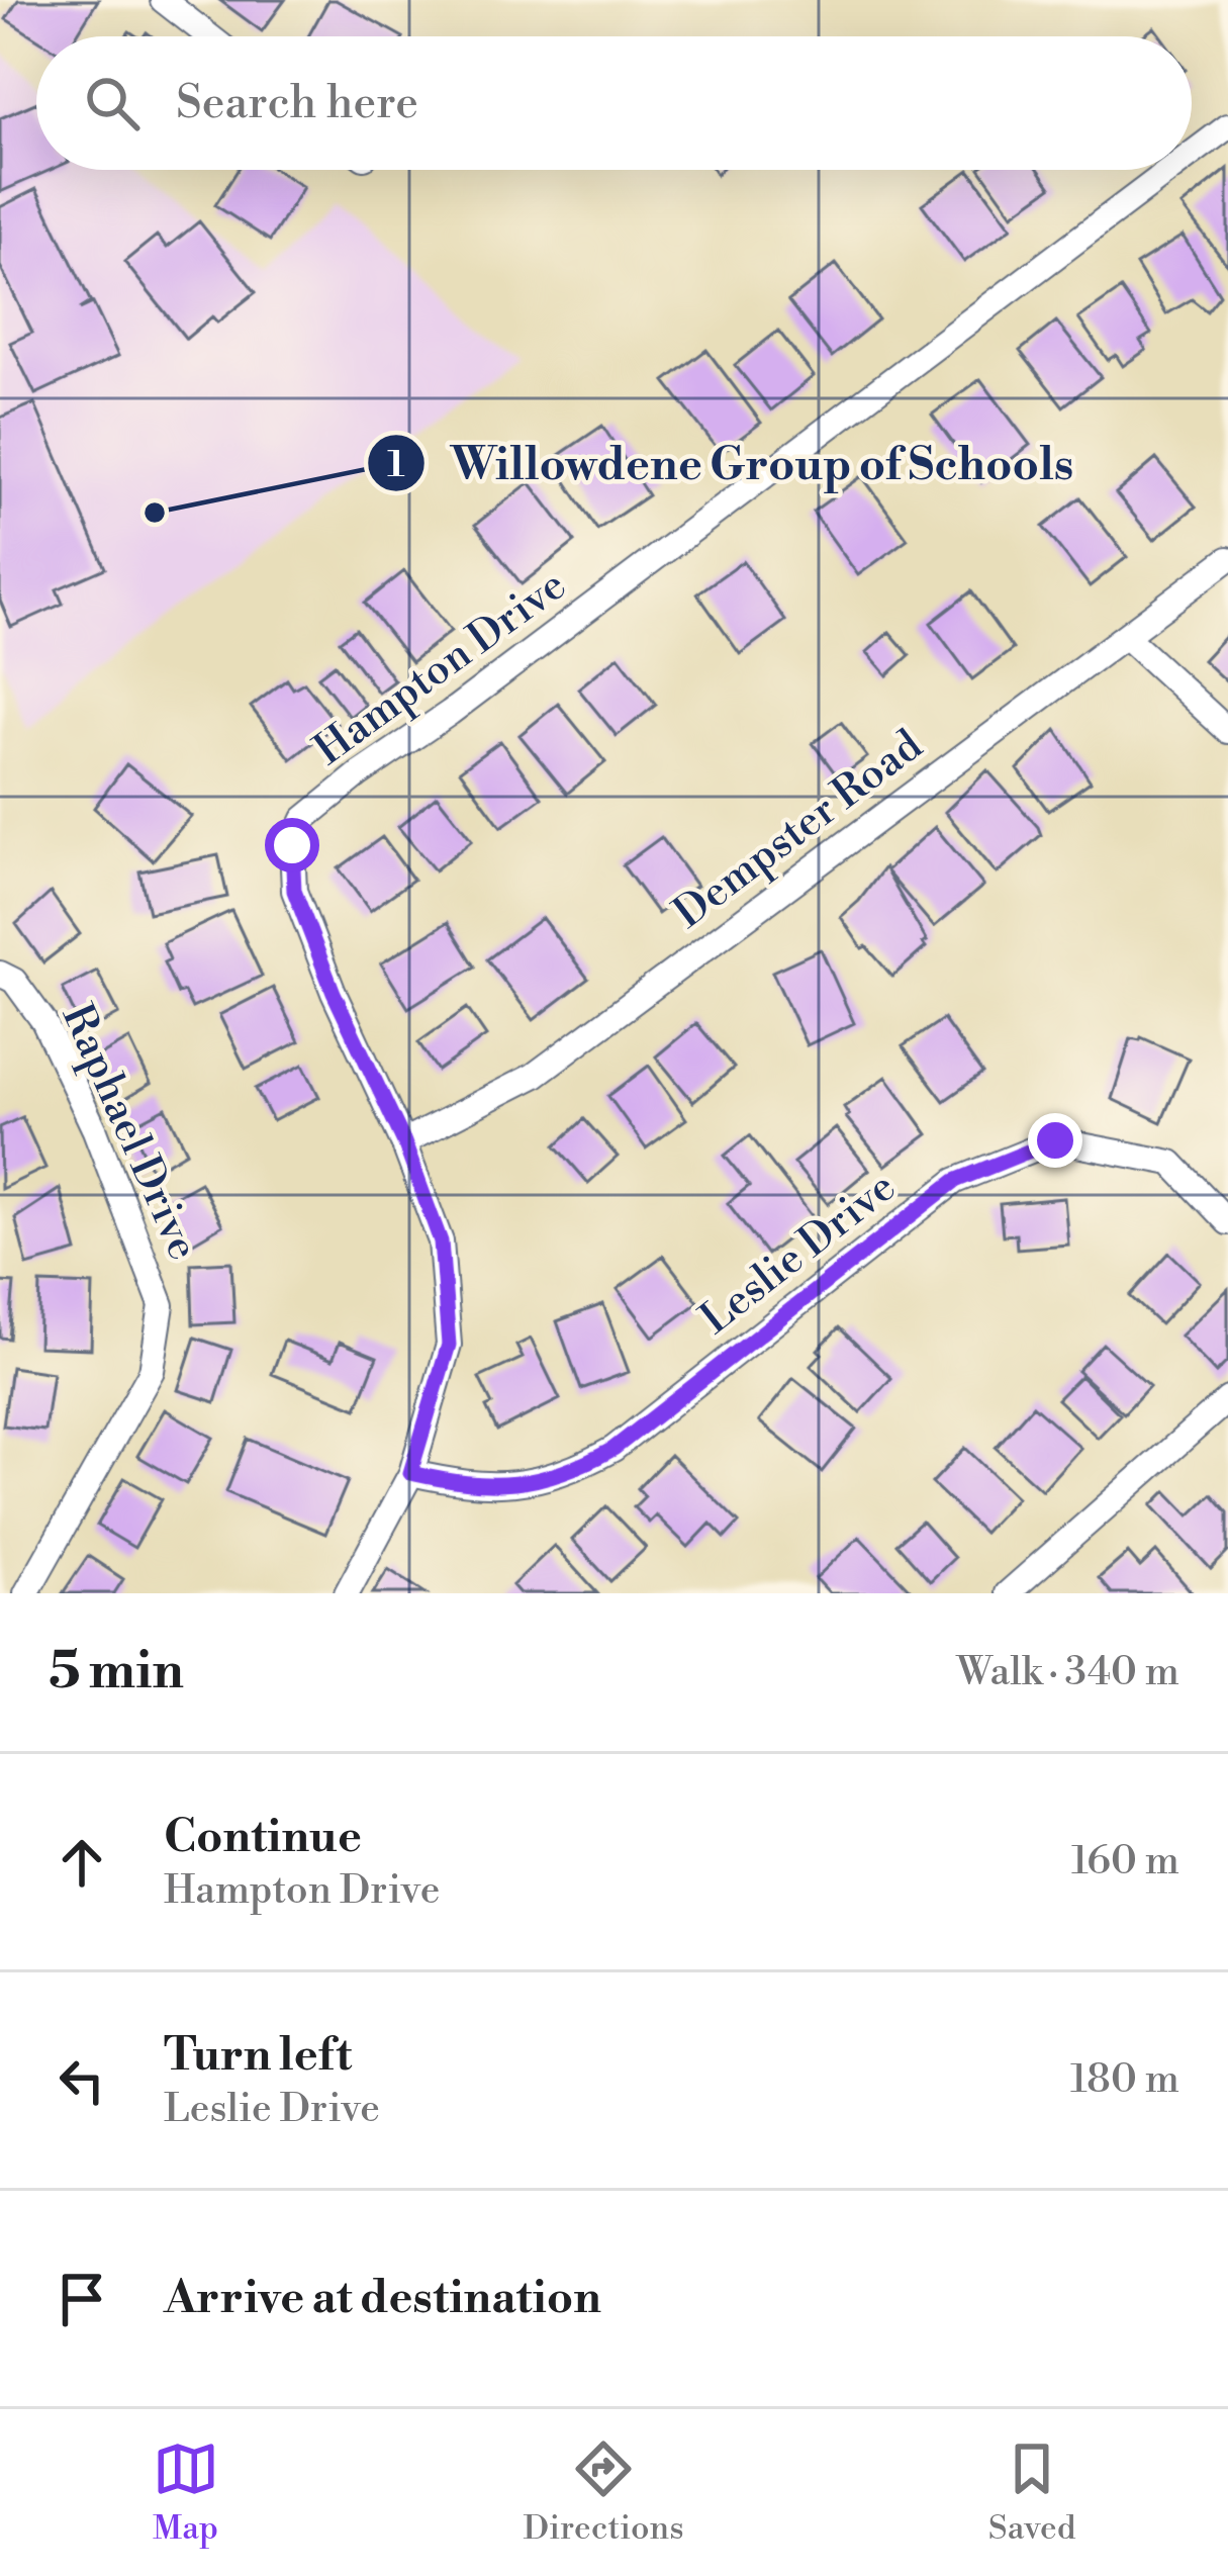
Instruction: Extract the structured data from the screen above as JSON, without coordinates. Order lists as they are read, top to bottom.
{
  "streets": {
    "street": [
      "Hampton Drive",
      "Dempster Road",
      "Raphael Drive",
      "Leslie Drive"
    ]
  },
  "crossings": [
    ["Hampton Drive", "Dempster Road"],
    ["Hampton Drive", "Leslie Drive"]
  ],
  "places": ["Willowdene Group of Schools"],
  "page": {
    "search": "Search here",
    "heading": ["5 min", "Walk · 340 m"],
    "list": [
      ["Continue", "Hampton Drive", "160 m"],
      ["Turn left", "Leslie Drive", "180 m"],
      "Arrive at destination"
    ],
    "nav": ["Map", "Directions", "Saved"]
  }
}
